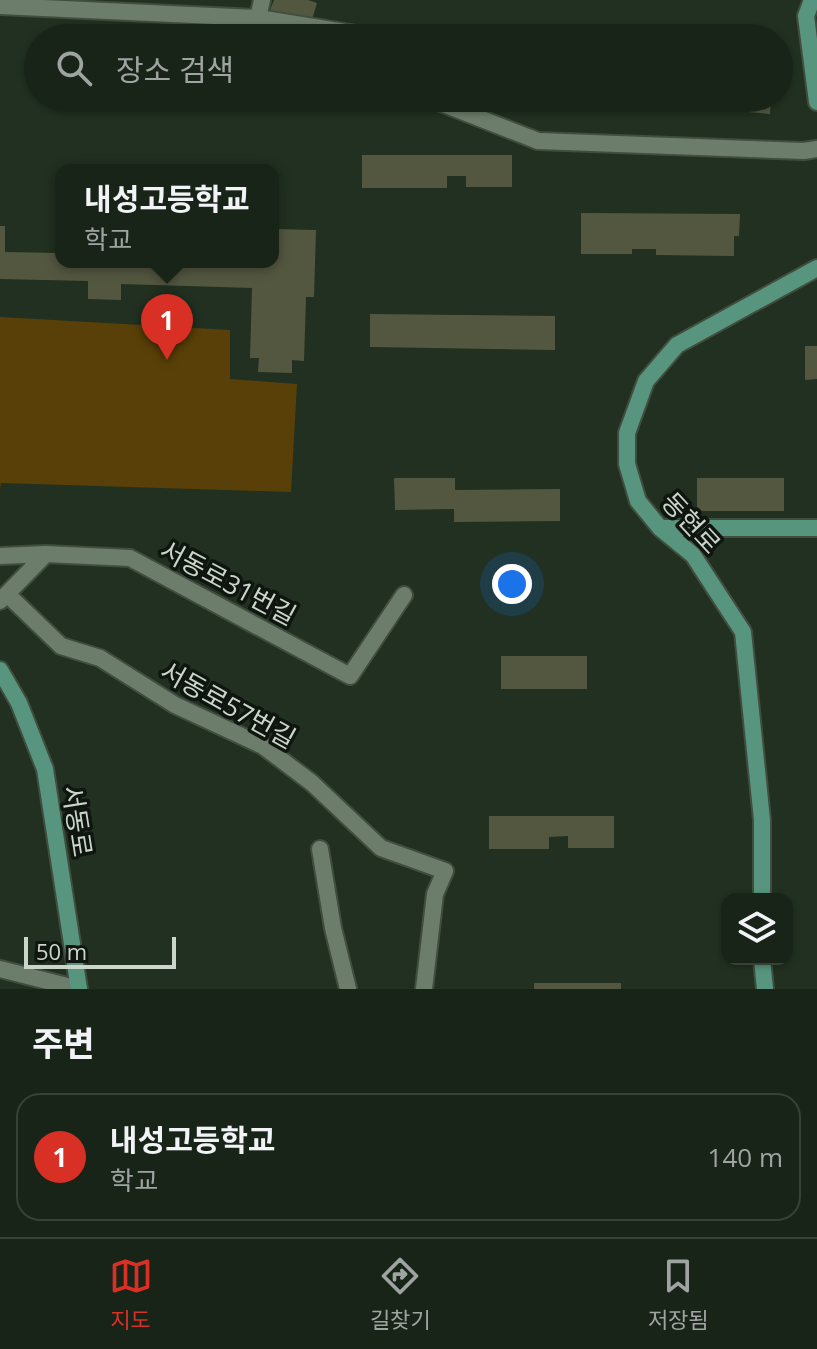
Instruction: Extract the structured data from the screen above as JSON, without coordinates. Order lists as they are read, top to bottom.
{
  "streets": {
    "street": [
      "동현로",
      "서동로31번길",
      "서동로57번길",
      "서동로"
    ]
  },
  "scale_bar": "50 m",
  "page": {
    "search": "장소 검색",
    "popup": ["내성고등학교", "학교"],
    "pins": "1",
    "scale": "50 m",
    "heading": "주변",
    "list": [
      {
        "mark": "1",
        "name": "내성고등학교",
        "note": "학교",
        "value": "140 m"
      }
    ],
    "nav": ["지도", "길찾기", "저장됨"]
  }
}
